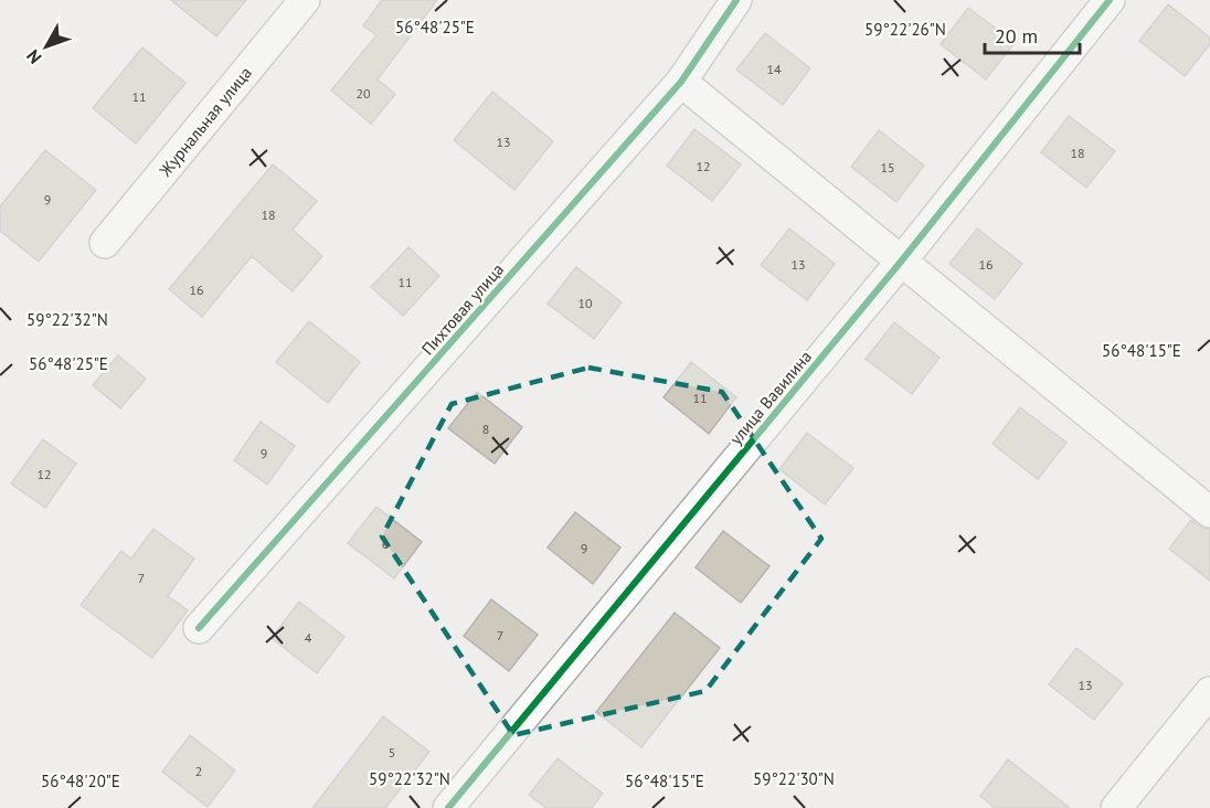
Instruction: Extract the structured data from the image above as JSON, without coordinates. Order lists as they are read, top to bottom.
{
  "streets": {
    "street": ["Журнальная улица", "Пихтовая улица", "улица Вавилина"]
  },
  "house_numbers": [
    "14",
    "20",
    "11",
    "13",
    "18",
    "12",
    "15",
    "9",
    "18",
    "13",
    "16",
    "11",
    "16",
    "10",
    "11",
    "8",
    "9",
    "12",
    "6",
    "9",
    "7",
    "7",
    "4",
    "13",
    "5",
    "2"
  ],
  "scale_bar": "20 m",
  "north": "bottom left",
  "coordinates": [
    "56°48'25\"E",
    "59°22'26\"N",
    "59°22'32\"N",
    "56°48'15\"E",
    "59°22'30\"N",
    "56°48'20\"E"
  ]
}
